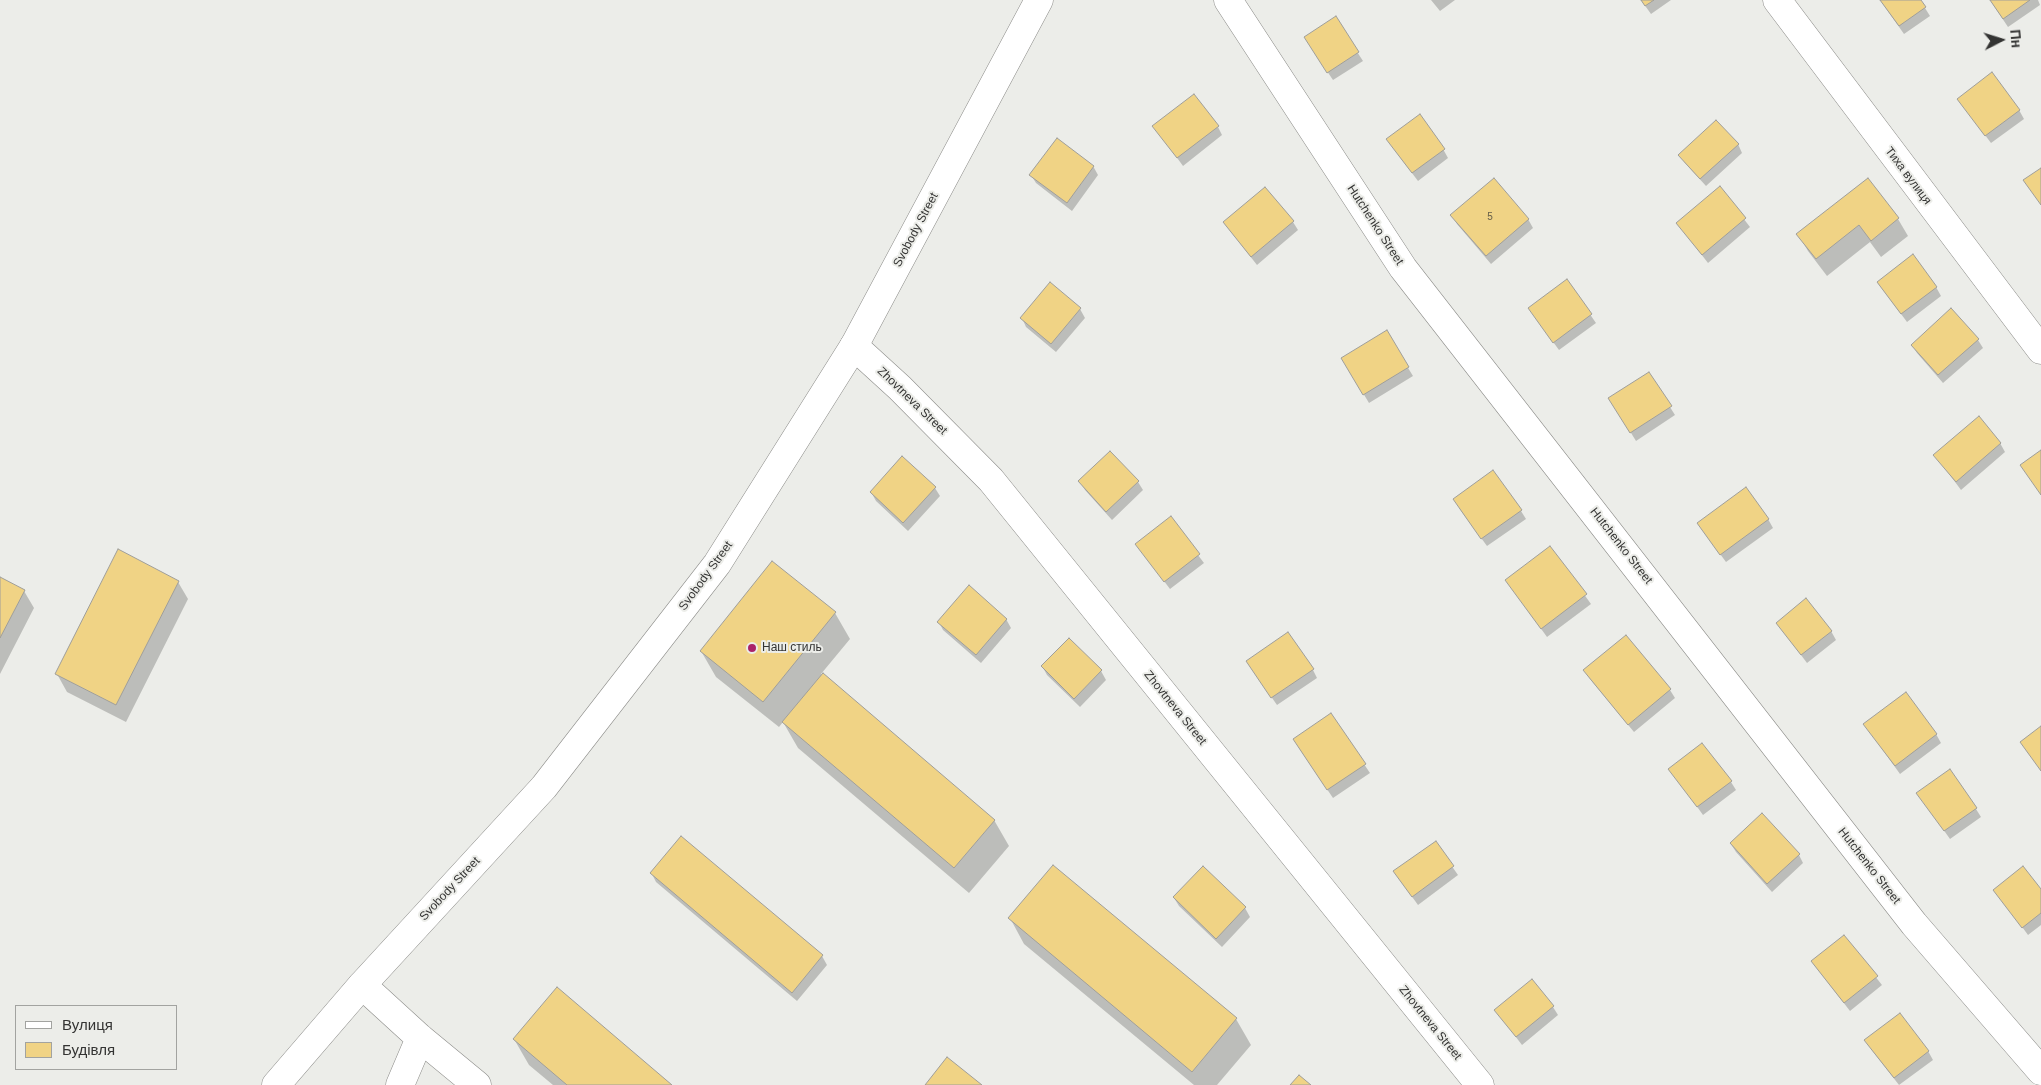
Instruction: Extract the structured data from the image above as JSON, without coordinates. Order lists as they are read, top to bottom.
{
  "streets": {
    "street": [
      "Тиха вулиця",
      "Hutchenko Street",
      "Svobody Street",
      "Zhovtneva Street"
    ]
  },
  "crossings": [
    ["Svobody Street", "Zhovtneva Street"]
  ],
  "places": ["Наш стиль"],
  "house_numbers": ["5"],
  "legend": ["Вулиця", "Будівля"],
  "north": "right"
}
